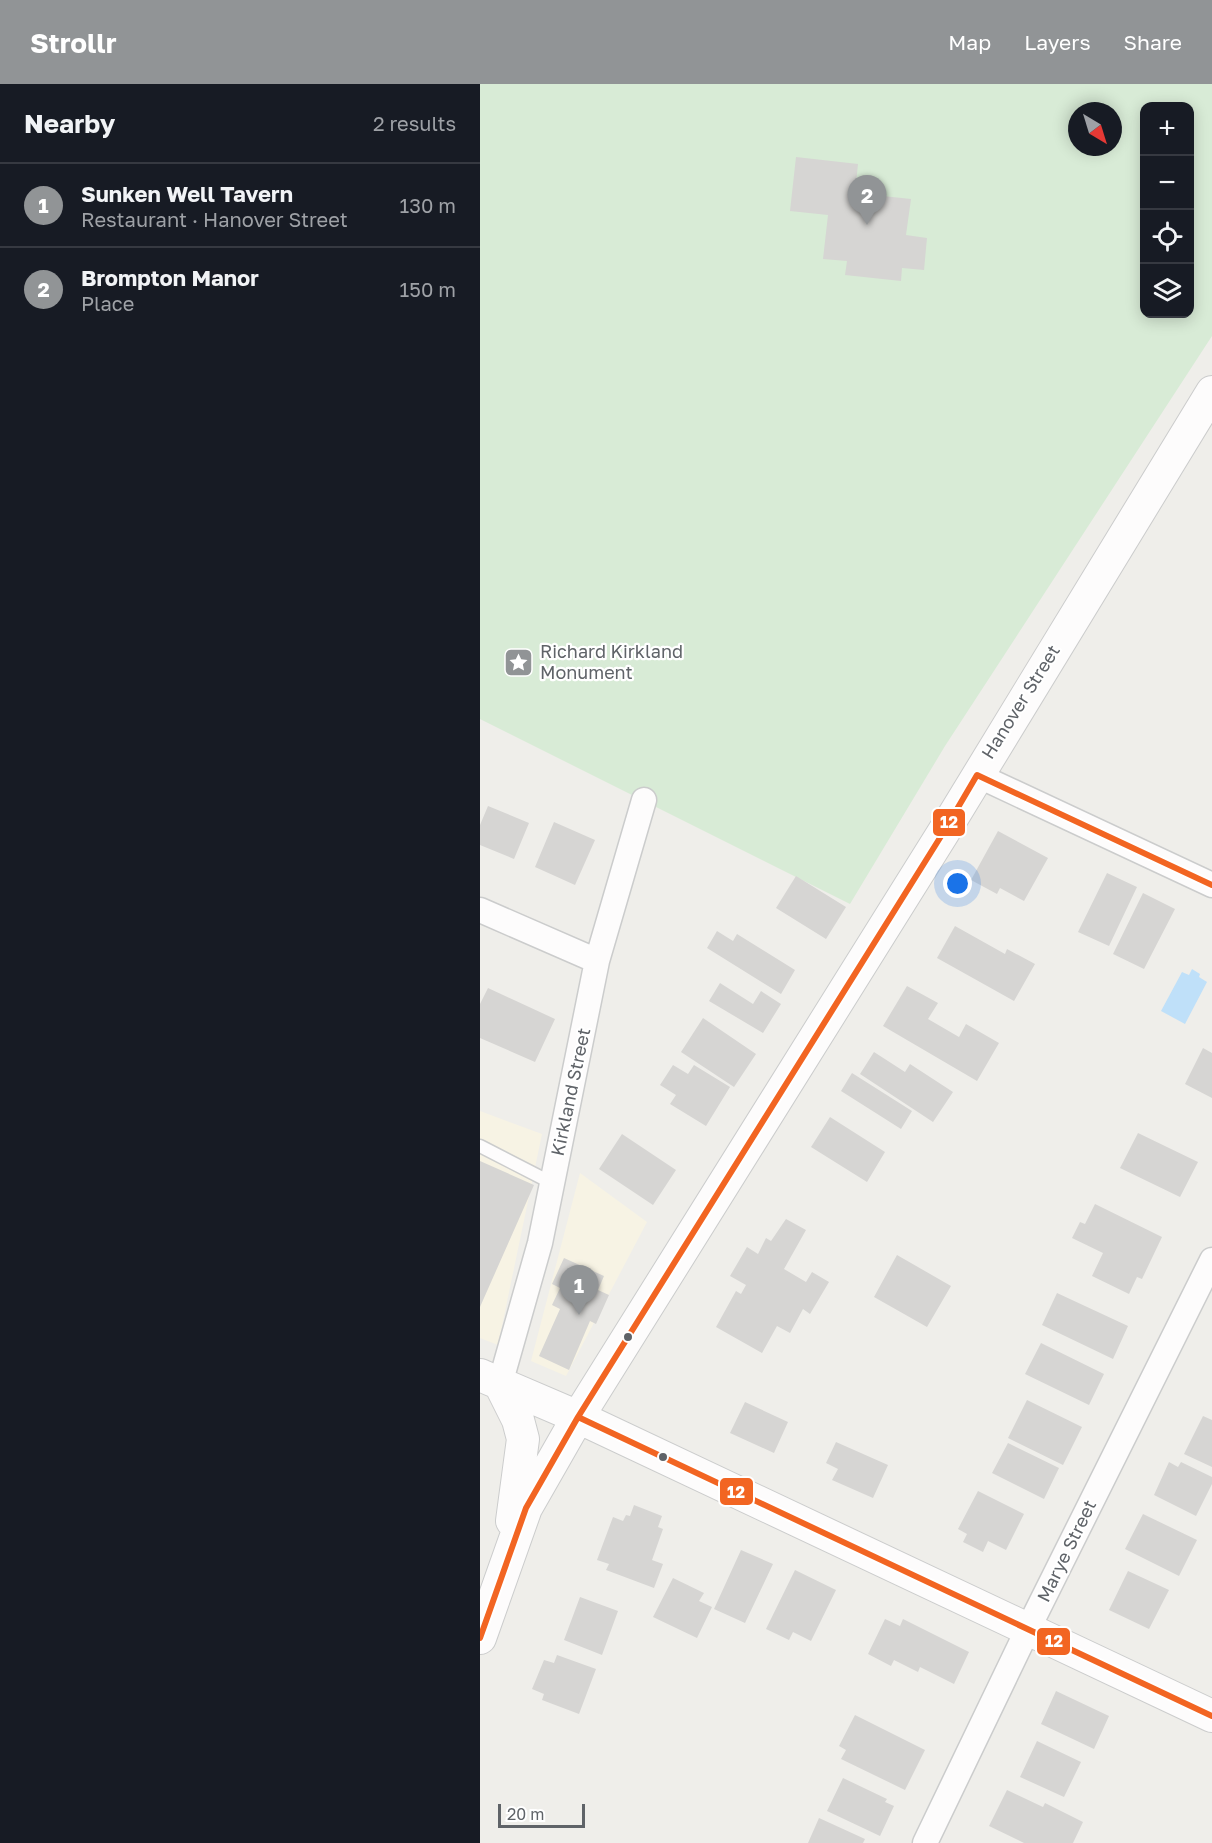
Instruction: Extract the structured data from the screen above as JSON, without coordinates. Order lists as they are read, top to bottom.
{
  "streets": {
    "street": ["Hanover Street", "Kirkland Street", "Marye Street"]
  },
  "places": {
    "place": ["Richard Kirkland Monument"]
  },
  "lines": ["transit line 12"],
  "scale_bar": "20 m",
  "north": "bottom right",
  "page": {
    "header": "Strollr",
    "nav": ["Map", "Layers", "Share"],
    "heading": ["Nearby", "2 results"],
    "map_buttons": ["+", "−"],
    "list": [
      {
        "mark": "1",
        "name": "Sunken Well Tavern",
        "note": "Restaurant · Hanover Street",
        "value": "130 m"
      },
      {
        "mark": "2",
        "name": "Brompton Manor",
        "note": "Place",
        "value": "150 m"
      }
    ],
    "pins": ["2", "1"],
    "scale": "20 m"
  }
}
